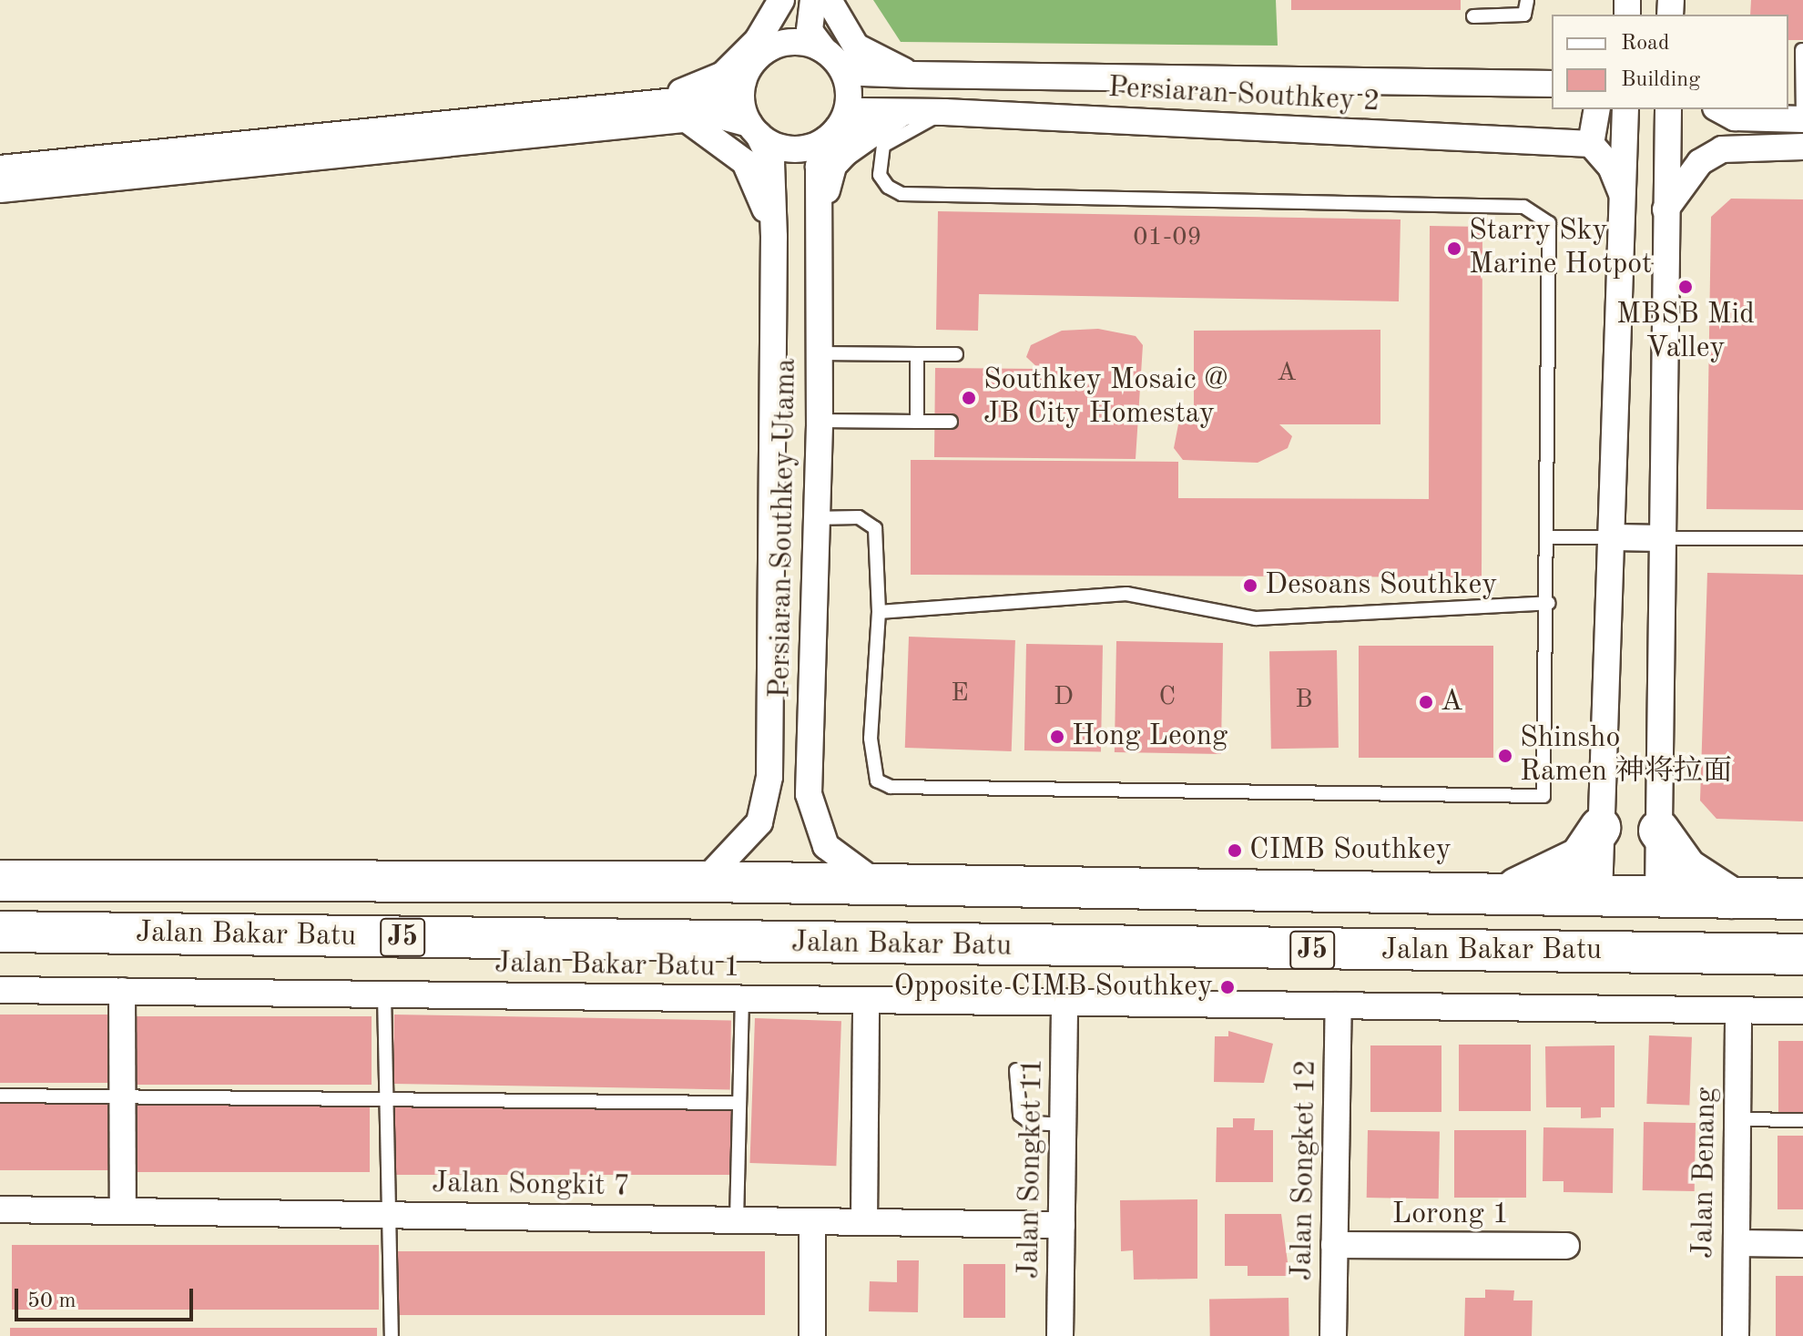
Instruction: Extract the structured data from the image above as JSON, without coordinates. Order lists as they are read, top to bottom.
{
  "streets": {
    "main road": ["Jalan Bakar Batu", "J5"],
    "street": [
      "Persiaran Southkey 2",
      "Persiaran Southkey Utama",
      "Jalan Bakar Batu 1",
      "Jalan Songket 11",
      "Jalan Songket 12",
      "Jalan Benang",
      "Jalan Songkit 7",
      "Lorong 1"
    ]
  },
  "crossings": [
    ["Persiaran Southkey 2", "Persiaran Southkey Utama"],
    ["Persiaran Southkey Utama", "Jalan Bakar Batu"],
    ["Jalan Bakar Batu 1", "Jalan Songket 11"],
    ["Jalan Bakar Batu 1", "Jalan Songket 12"],
    ["Jalan Bakar Batu 1", "Jalan Benang"],
    ["Jalan Songket 11", "Jalan Songkit 7"],
    ["Jalan Songket 12", "Lorong 1"]
  ],
  "places": [
    "Starry Sky Marine Hotpot",
    "MBSB Mid Valley",
    "Southkey Mosaic @ JB City Homestay",
    "Desoans Southkey",
    "A",
    "Hong Leong",
    "Shinsho Ramen 神将拉面",
    "CIMB Southkey",
    "Opposite CIMB Southkey"
  ],
  "house_numbers": [
    "01-09",
    "A",
    "E",
    "D",
    "C",
    "B"
  ],
  "legend": ["Road", "Building"],
  "scale_bar": "50 m"
}
